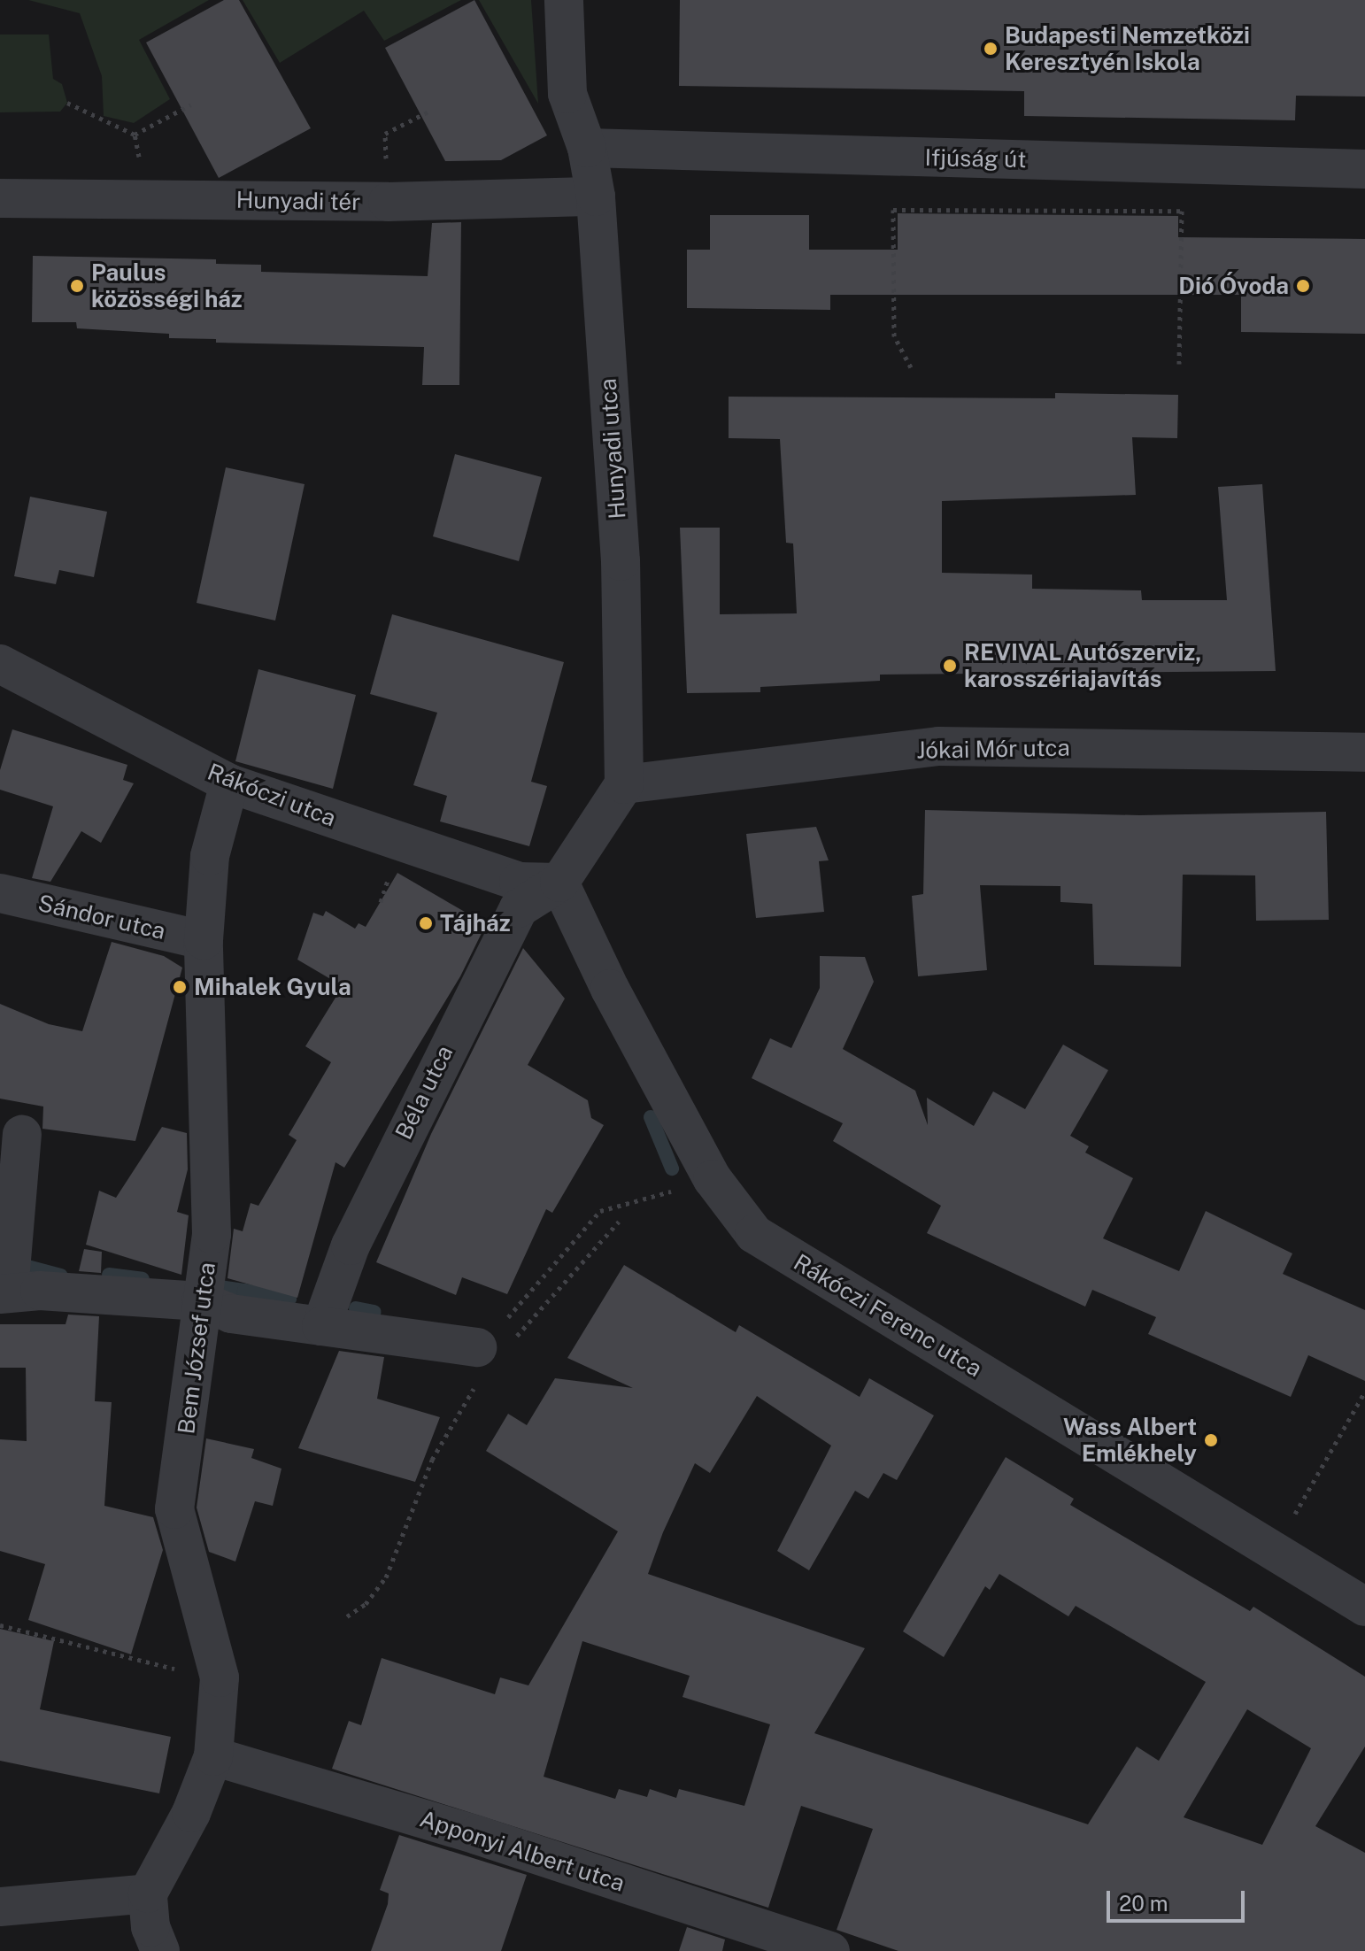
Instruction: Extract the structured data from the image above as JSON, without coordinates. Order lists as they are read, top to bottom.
{
  "streets": {
    "street": [
      "Ifjúság út",
      "Hunyadi tér",
      "Hunyadi utca",
      "Jókai Mór utca",
      "Rákóczi utca",
      "Sándor utca",
      "Béla utca",
      "Rákóczi Ferenc utca",
      "Bem József utca",
      "Apponyi Albert utca"
    ]
  },
  "crossings": [
    ["Ifjúság út", "Hunyadi utca"],
    ["Hunyadi tér", "Hunyadi utca"],
    ["Hunyadi utca", "Jókai Mór utca"],
    ["Rákóczi utca", "Béla utca"],
    ["Rákóczi utca", "Rákóczi Ferenc utca"],
    ["Rákóczi utca", "Bem József utca"],
    ["Sándor utca", "Bem József utca"],
    ["Béla utca", "Rákóczi Ferenc utca"],
    ["Bem József utca", "Apponyi Albert utca"]
  ],
  "places": [
    "Budapesti Nemzetközi Keresztyén Iskola",
    "Paulus közösségi ház",
    "Dió Óvoda",
    "REVIVAL Autószerviz, karosszériajavítás",
    "Tájház",
    "Mihalek Gyula",
    "Wass Albert Emlékhely"
  ],
  "scale_bar": "20 m"
}
